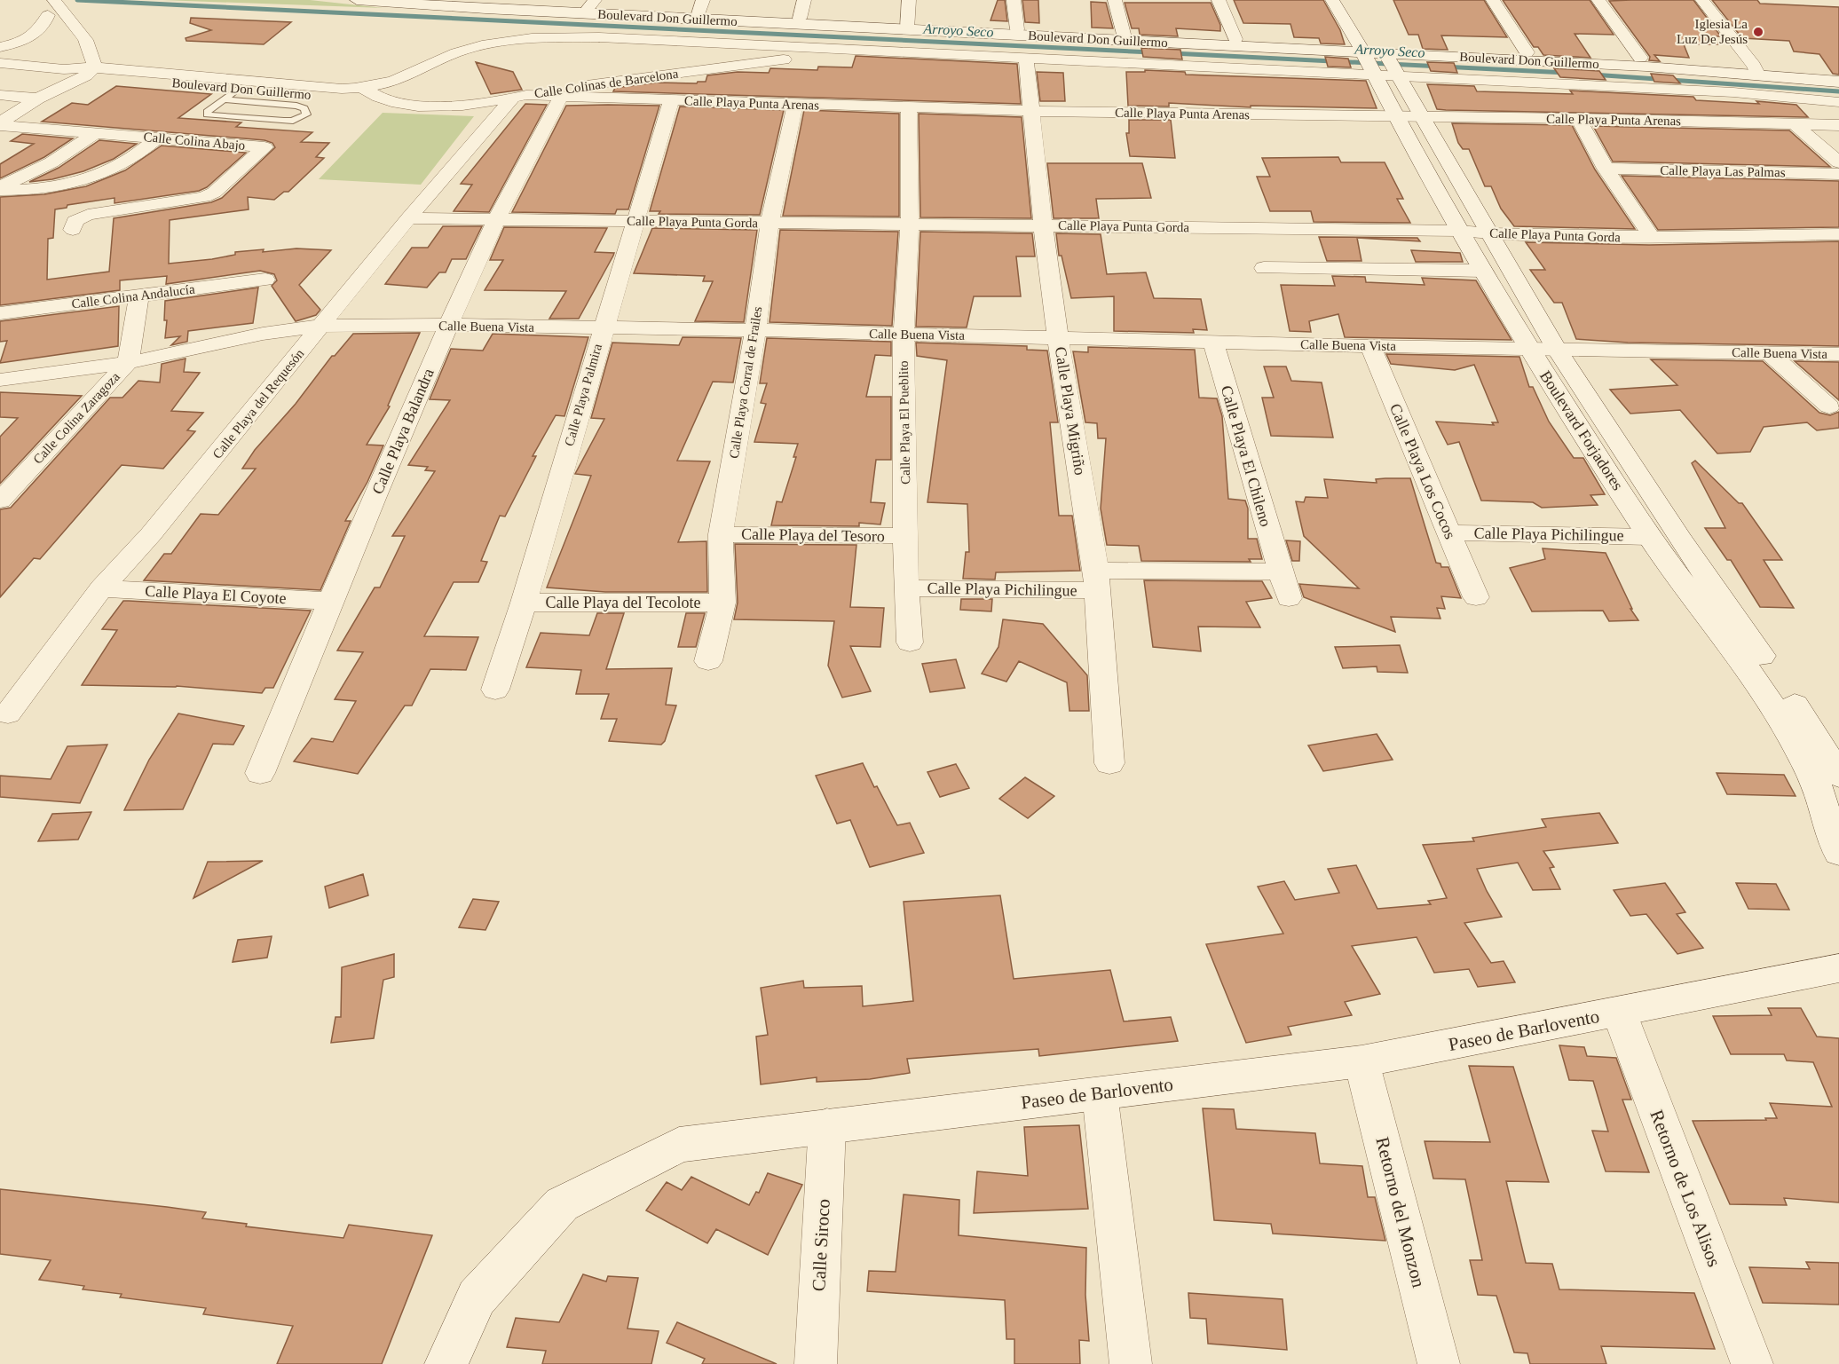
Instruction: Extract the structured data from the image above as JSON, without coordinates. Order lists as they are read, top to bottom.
{
  "streets": {
    "main road": ["Boulevard Don Guillermo", "Boulevard Forjadores", "Paseo de Barlovento"],
    "street": [
      "Calle Colinas de Barcelona",
      "Calle Playa Punta Arenas",
      "Calle Colina Abajo",
      "Calle Playa Las Palmas",
      "Calle Playa Punta Gorda",
      "Calle Colina Andalucía",
      "Calle Buena Vista",
      "Calle Playa Corral de Frailes",
      "Calle Playa Palmira",
      "Calle Playa del Requesón",
      "Calle Playa Migriño",
      "Calle Colina Zaragoza",
      "Calle Playa El Pueblito",
      "Calle Playa Balandra",
      "Calle Playa El Chileno",
      "Calle Playa Los Cocos",
      "Calle Playa Pichilingue",
      "Calle Playa del Tesoro",
      "Calle Playa El Coyote",
      "Calle Playa del Tecolote",
      "Retorno de Los Alisos",
      "Retorno del Monzon",
      "Calle Siroco"
    ]
  },
  "crossings": [
    ["Boulevard Don Guillermo", "Calle Colinas de Barcelona"],
    ["Boulevard Don Guillermo", "Calle Playa Migriño"],
    ["Boulevard Don Guillermo", "Boulevard Forjadores"],
    ["Calle Colinas de Barcelona", "Calle Playa Punta Arenas"],
    ["Calle Colinas de Barcelona", "Calle Playa del Requesón"],
    ["Calle Playa Punta Arenas", "Calle Playa Corral de Frailes"],
    ["Calle Playa Punta Arenas", "Calle Playa Palmira"],
    ["Calle Playa Punta Arenas", "Calle Playa del Requesón"],
    ["Calle Playa Punta Arenas", "Calle Playa Migriño"],
    ["Calle Playa Punta Arenas", "Calle Playa El Pueblito"],
    ["Calle Playa Punta Arenas", "Boulevard Forjadores"],
    ["Calle Playa Punta Arenas", "Calle Playa Balandra"],
    ["Calle Playa Punta Gorda", "Calle Playa Corral de Frailes"],
    ["Calle Playa Punta Gorda", "Calle Playa Palmira"],
    ["Calle Playa Punta Gorda", "Calle Playa del Requesón"],
    ["Calle Playa Punta Gorda", "Calle Playa Migriño"],
    ["Calle Playa Punta Gorda", "Calle Playa El Pueblito"],
    ["Calle Playa Punta Gorda", "Boulevard Forjadores"],
    ["Calle Playa Punta Gorda", "Calle Playa Balandra"],
    ["Calle Colina Andalucía", "Calle Colina Zaragoza"],
    ["Calle Buena Vista", "Calle Playa Corral de Frailes"],
    ["Calle Buena Vista", "Calle Playa Palmira"],
    ["Calle Buena Vista", "Calle Playa del Requesón"],
    ["Calle Buena Vista", "Calle Playa Migriño"],
    ["Calle Buena Vista", "Calle Colina Zaragoza"],
    ["Calle Buena Vista", "Calle Playa El Pueblito"],
    ["Calle Buena Vista", "Boulevard Forjadores"],
    ["Calle Buena Vista", "Calle Playa Balandra"],
    ["Calle Buena Vista", "Calle Playa El Chileno"],
    ["Calle Buena Vista", "Calle Playa Los Cocos"],
    ["Calle Playa Corral de Frailes", "Calle Playa del Tesoro"],
    ["Calle Playa Corral de Frailes", "Calle Playa del Tecolote"],
    ["Calle Playa Palmira", "Calle Playa del Tecolote"],
    ["Calle Playa del Requesón", "Calle Playa El Coyote"],
    ["Calle Playa Migriño", "Calle Playa Pichilingue"],
    ["Calle Playa El Pueblito", "Calle Playa Pichilingue"],
    ["Calle Playa El Pueblito", "Calle Playa del Tesoro"],
    ["Boulevard Forjadores", "Calle Playa Pichilingue"],
    ["Calle Playa Balandra", "Calle Playa El Coyote"],
    ["Calle Playa Los Cocos", "Calle Playa Pichilingue"],
    ["Paseo de Barlovento", "Retorno de Los Alisos"],
    ["Paseo de Barlovento", "Retorno del Monzon"],
    ["Paseo de Barlovento", "Calle Siroco"]
  ],
  "water": ["Arroyo Seco"],
  "places": ["Iglesia La Luz De Jesús"]
}
